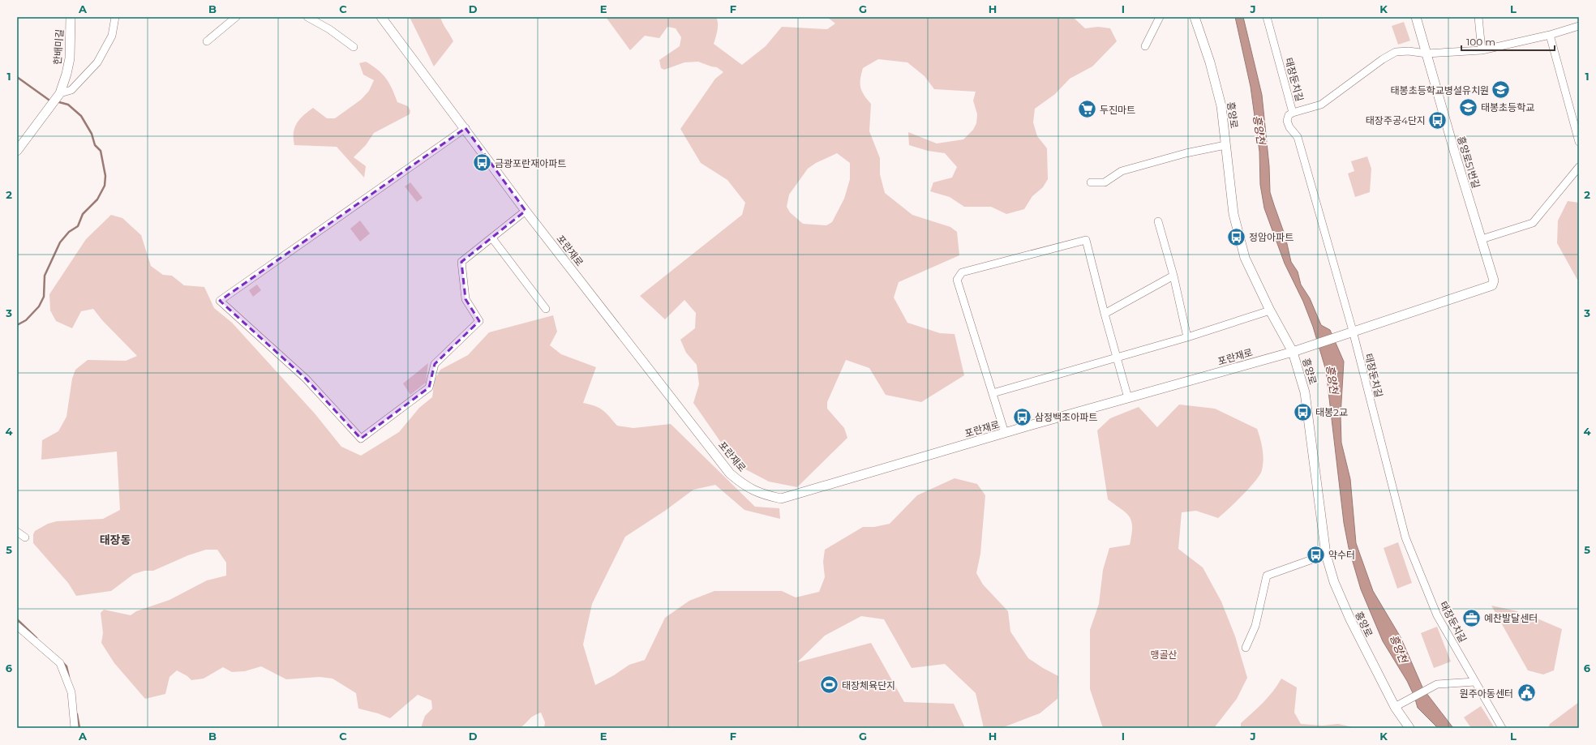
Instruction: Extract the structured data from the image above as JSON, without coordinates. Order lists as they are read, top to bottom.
{
  "streets": {
    "street": [
      "한배미길",
      "태장둔치길",
      "흥양로",
      "흥양로51번길",
      "포란재로"
    ]
  },
  "crossings": [
    ["태장둔치길", "흥양로51번길"],
    ["흥양로", "포란재로"]
  ],
  "districts": ["태장동"],
  "water": ["흥양천"],
  "parks": ["맹골산"],
  "places": {
    "school or university": ["태봉초등학교병설유치원", "태봉초등학교"],
    "supermarket": ["두진마트"],
    "bus stop": [
      "태장주공4단지",
      "금광포란재아파트",
      "정암아파트",
      "태봉2교",
      "삼정백조아파트",
      "약수터"
    ],
    "office": ["예찬발달센터"],
    "sports": ["태장체육단지"],
    "public building": ["원주아동센터"]
  },
  "scale_bar": "100 m",
  "grid": {
    "columns": [
      "A",
      "B",
      "C",
      "D",
      "E",
      "F",
      "G",
      "H",
      "I",
      "J",
      "K",
      "L"
    ],
    "rows": [
      "1",
      "2",
      "3",
      "4",
      "5",
      "6"
    ]
  }
}
